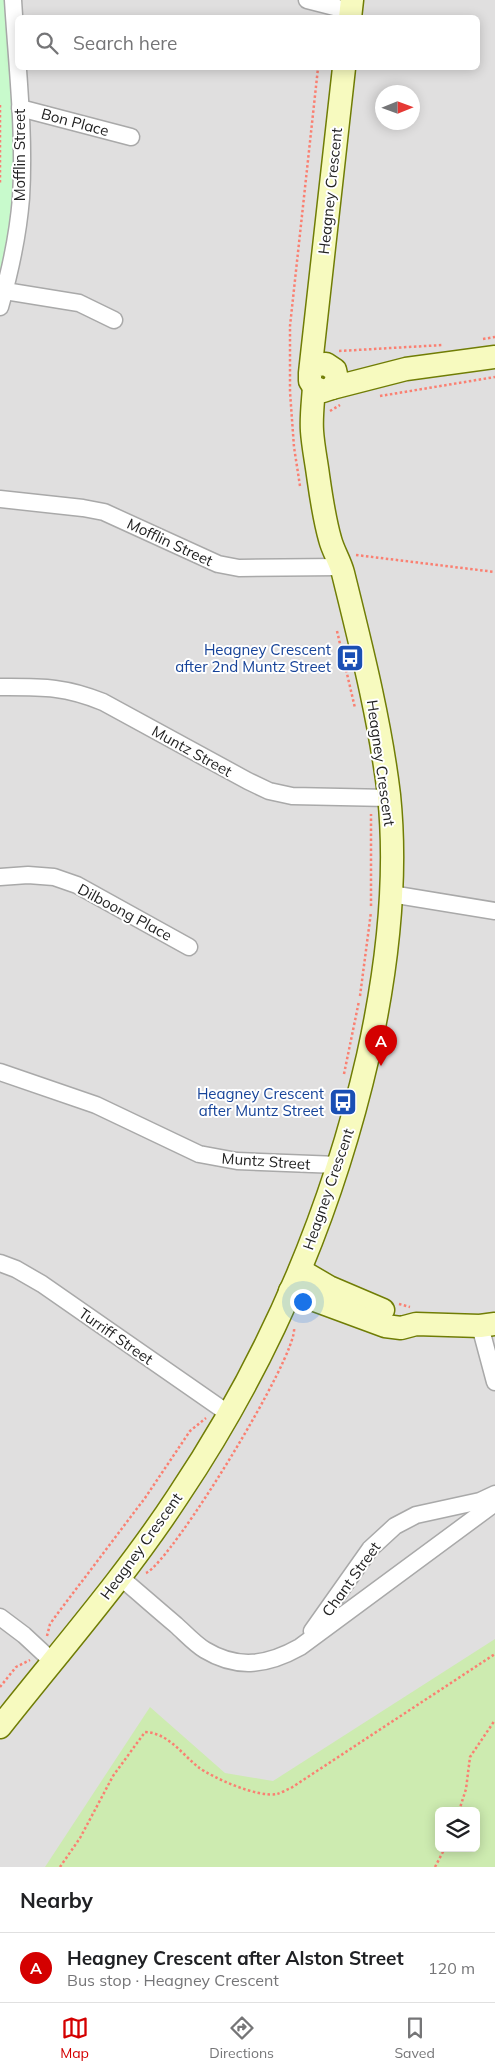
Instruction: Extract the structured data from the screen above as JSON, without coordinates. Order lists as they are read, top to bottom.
{
  "streets": {
    "street": [
      "Bon Place",
      "Mofflin Street",
      "Heagney Crescent",
      "Muntz Street",
      "Dilboong Place",
      "Turriff Street",
      "Chant Street"
    ]
  },
  "crossings": [
    ["Bon Place", "Mofflin Street"],
    ["Mofflin Street", "Heagney Crescent"],
    ["Heagney Crescent", "Muntz Street"],
    ["Heagney Crescent", "Turriff Street"],
    ["Heagney Crescent", "Chant Street"]
  ],
  "places": {
    "bus stop": ["Heagney Crescent after 2nd Muntz Street", "Heagney Crescent after Muntz Street"]
  },
  "north": "right",
  "page": {
    "search": "Search here",
    "pins": "A",
    "heading": "Nearby",
    "list": [
      {
        "mark": "A",
        "name": "Heagney Crescent after Alston Street",
        "note": "Bus stop · Heagney Crescent",
        "value": "120 m"
      }
    ],
    "nav": ["Map", "Directions", "Saved"]
  }
}
